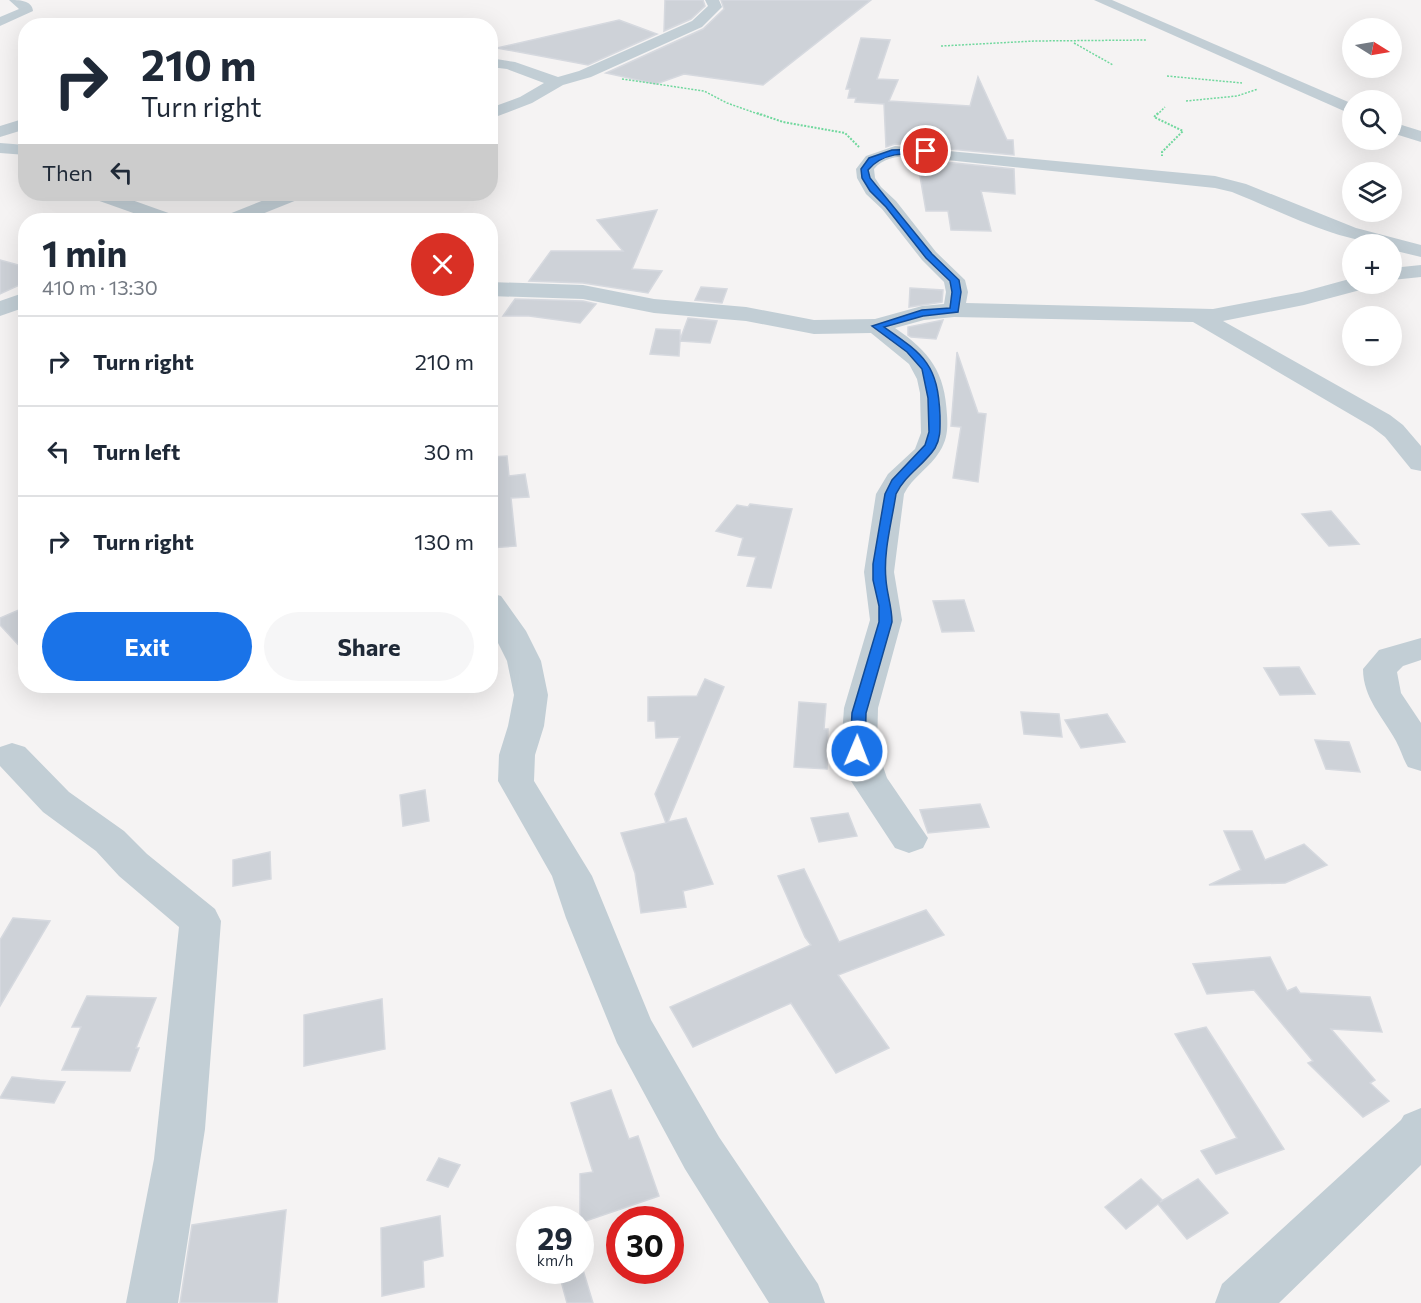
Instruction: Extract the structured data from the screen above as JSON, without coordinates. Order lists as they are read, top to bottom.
{
  "north": "right",
  "page": {
    "map_buttons": ["+", "−"],
    "turn": ["210 m", "Turn right"],
    "then": "Then",
    "heading": ["1 min", "410 m · 13:30"],
    "list": [
      {
        "name": "Turn right",
        "value": "210 m"
      },
      {
        "name": "Turn left",
        "value": "30 m"
      },
      {
        "name": "Turn right",
        "value": "130 m"
      }
    ],
    "buttons": ["Exit", "Share"],
    "speed": "29 km/h",
    "limit": "30"
  }
}
